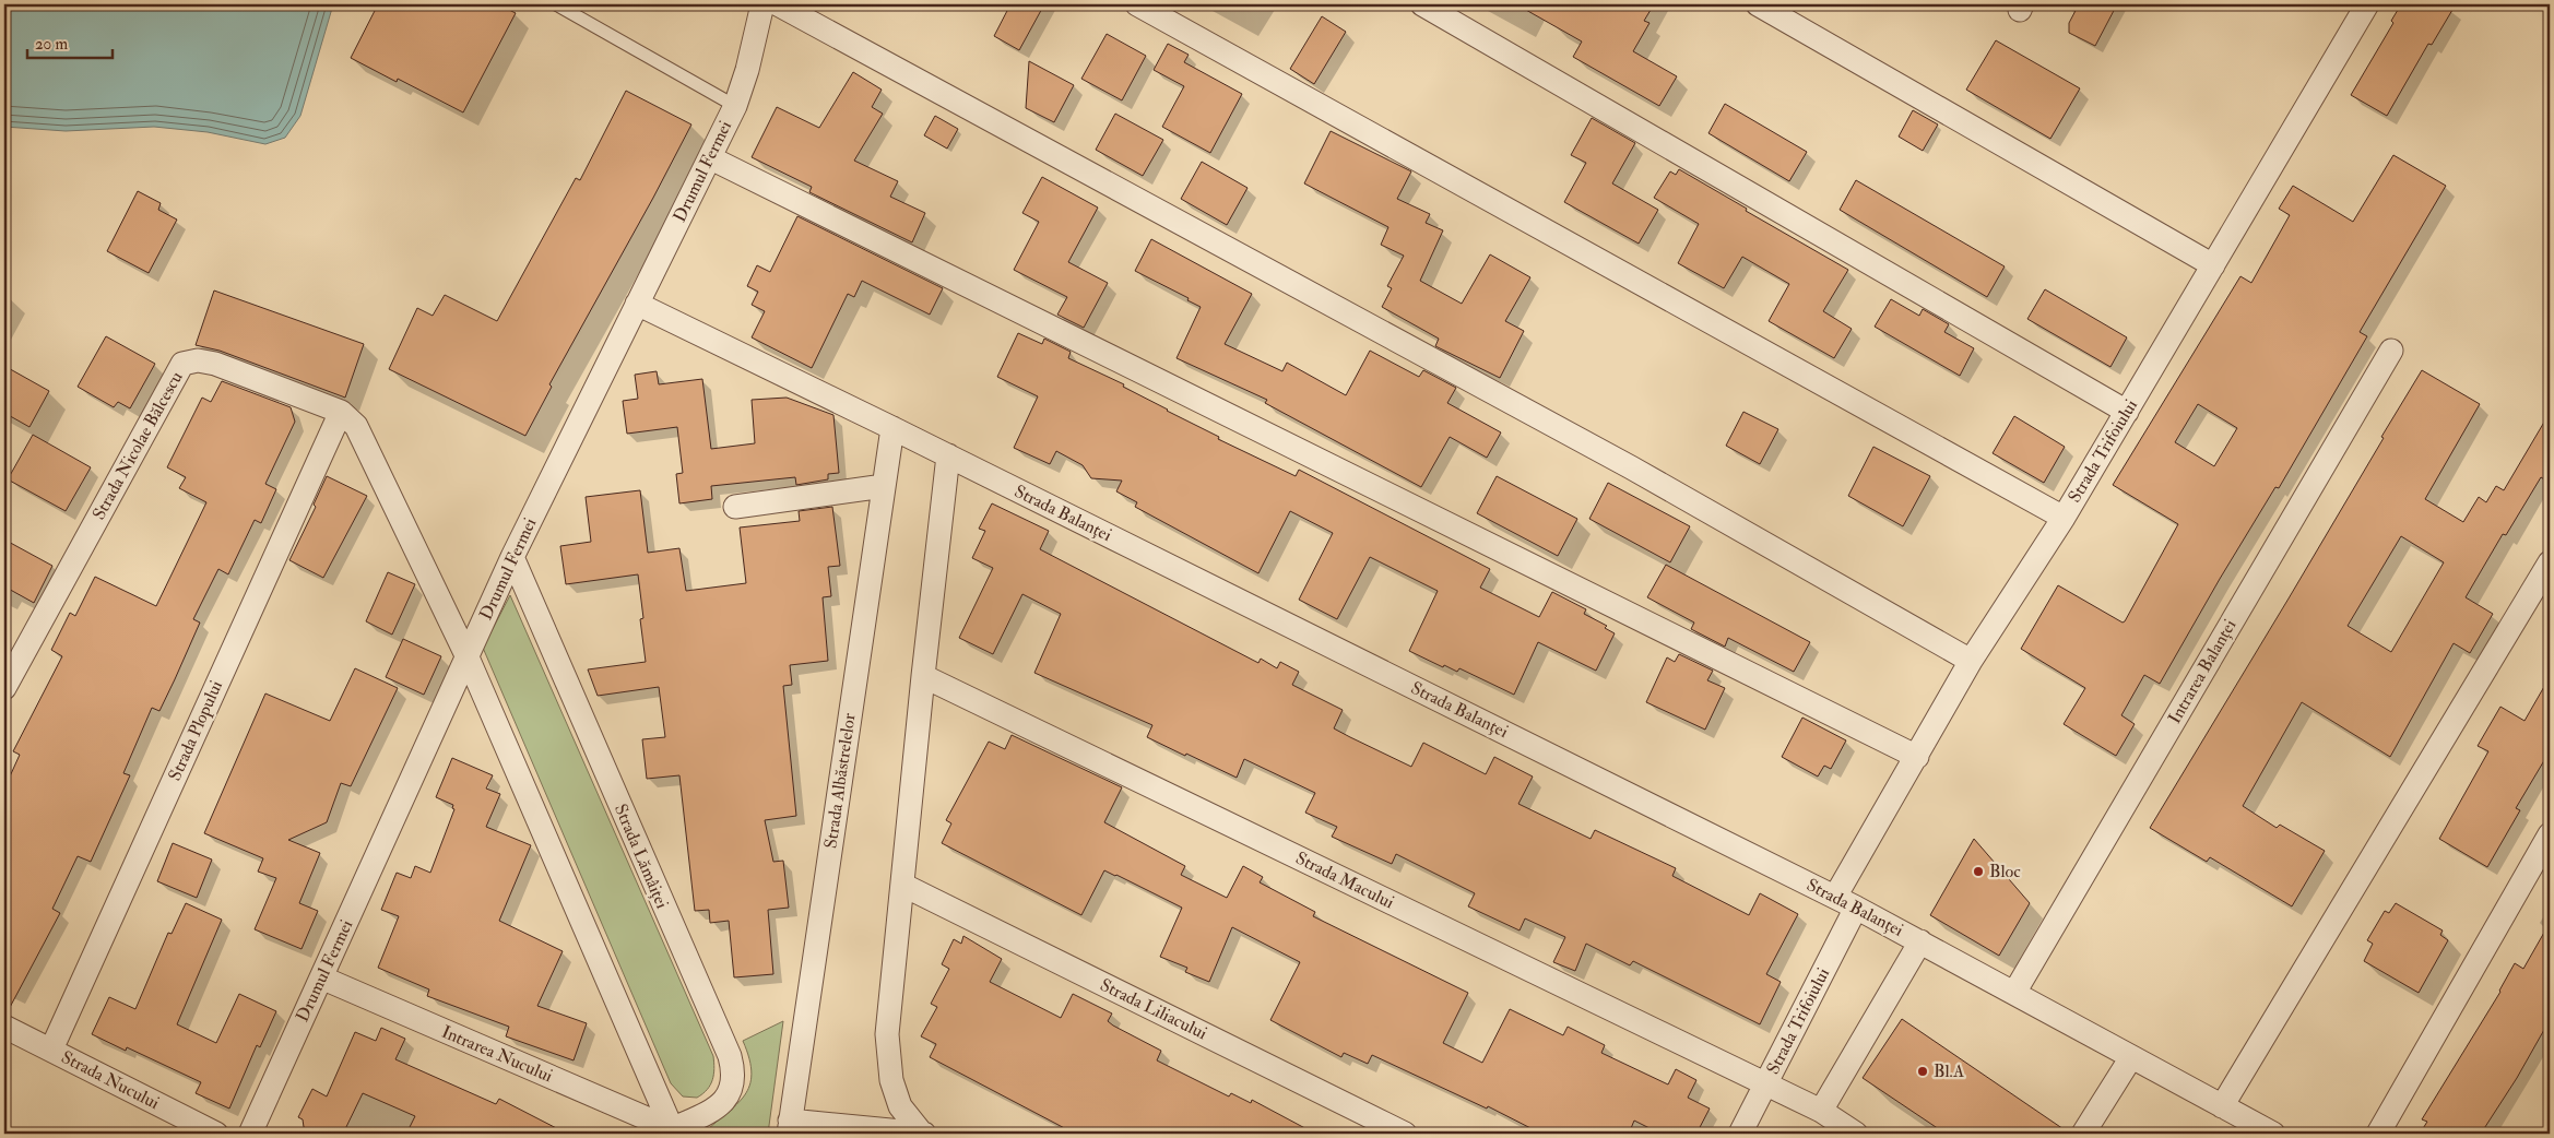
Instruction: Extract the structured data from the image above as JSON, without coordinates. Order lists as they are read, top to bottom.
{
  "streets": {
    "street": [
      "Drumul Fermei",
      "Strada Nicolae Bălcescu",
      "Strada Trifoiului",
      "Strada Balanței",
      "Intrarea Balanței",
      "Strada Plopului",
      "Strada Albăstrelelor",
      "Strada Lămâiței",
      "Strada Macului",
      "Strada Liliacului",
      "Intrarea Nucului",
      "Strada Nucului"
    ]
  },
  "crossings": [
    ["Drumul Fermei", "Strada Nicolae Bălcescu"],
    ["Drumul Fermei", "Strada Balanței"],
    ["Drumul Fermei", "Strada Lămâiței"],
    ["Drumul Fermei", "Intrarea Nucului"],
    ["Strada Nicolae Bălcescu", "Strada Plopului"],
    ["Strada Trifoiului", "Strada Balanței"],
    ["Strada Trifoiului", "Strada Macului"],
    ["Strada Balanței", "Intrarea Balanței"],
    ["Strada Balanței", "Strada Albăstrelelor"],
    ["Strada Plopului", "Strada Nucului"],
    ["Strada Lămâiței", "Intrarea Nucului"]
  ],
  "places": ["Bloc", "Bl.A"],
  "scale_bar": "20 m"
}
